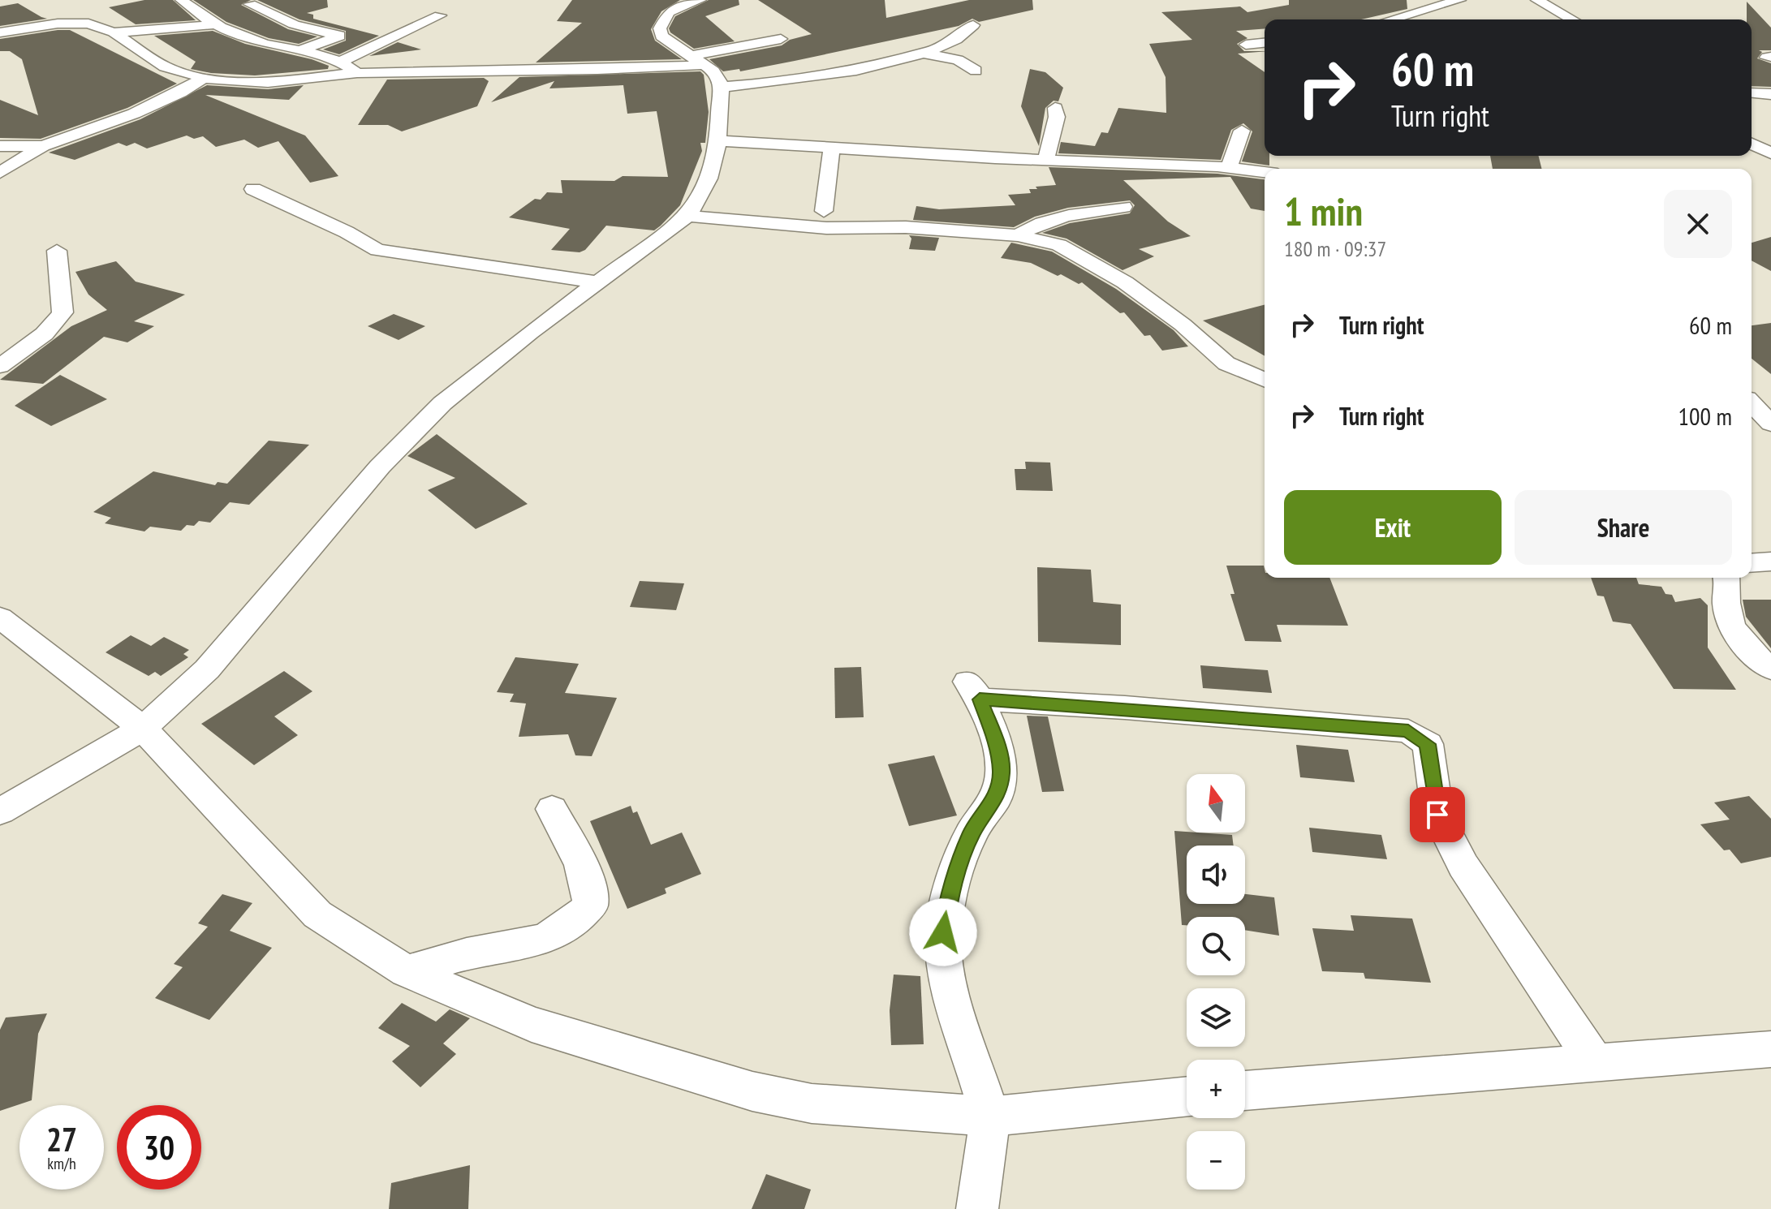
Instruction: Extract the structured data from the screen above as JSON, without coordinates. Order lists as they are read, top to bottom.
{
  "north": "top",
  "page": {
    "turn": ["60 m", "Turn right"],
    "heading": ["1 min", "180 m · 09:37"],
    "list": [
      {
        "name": "Turn right",
        "value": "60 m"
      },
      {
        "name": "Turn right",
        "value": "100 m"
      }
    ],
    "buttons": ["Exit", "Share"],
    "map_buttons": ["+", "−"],
    "speed": "27 km/h",
    "limit": "30"
  }
}
